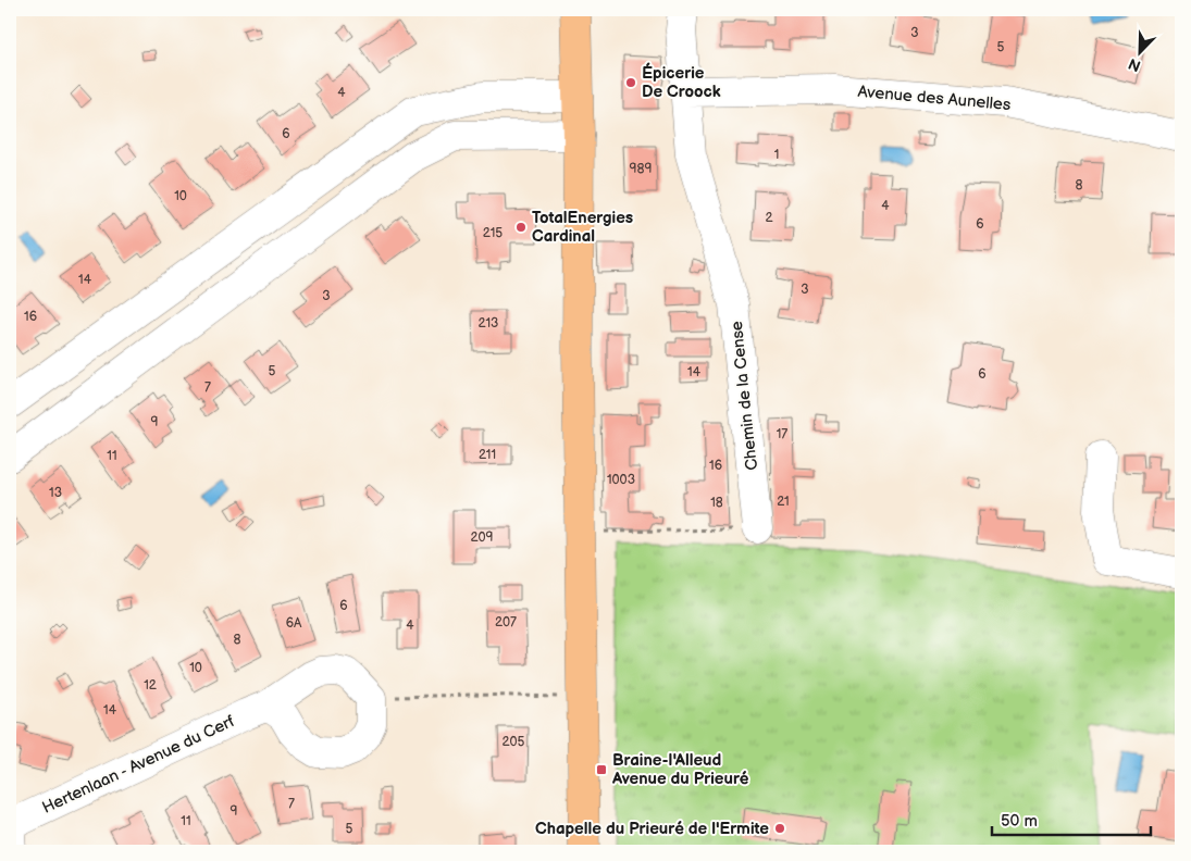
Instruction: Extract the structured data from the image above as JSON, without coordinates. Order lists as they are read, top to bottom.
{
  "streets": {
    "street": ["Avenue des Aunelles", "Chemin de la Cense", "Hertenlaan - Avenue du Cerf"]
  },
  "crossings": [
    ["Avenue des Aunelles", "Chemin de la Cense"]
  ],
  "places": {
    "other": ["Épicerie De Croock", "TotalEnergies Cardinal", "Chapelle du Prieuré de l'Ermite"],
    "transit": ["Braine-l'Alleud Avenue du Prieuré"]
  },
  "house_numbers": [
    "3",
    "5",
    "4",
    "6",
    "1",
    "989",
    "8",
    "10",
    "4",
    "2",
    "6",
    "215",
    "14",
    "3",
    "3",
    "16",
    "213",
    "5",
    "14",
    "6",
    "7",
    "9",
    "17",
    "211",
    "11",
    "16",
    "1003",
    "13",
    "21",
    "18",
    "209",
    "6",
    "207",
    "6A",
    "4",
    "8",
    "10",
    "12",
    "14",
    "205",
    "7",
    "9",
    "11",
    "5"
  ],
  "scale_bar": "50 m",
  "north": "bottom left"
}
